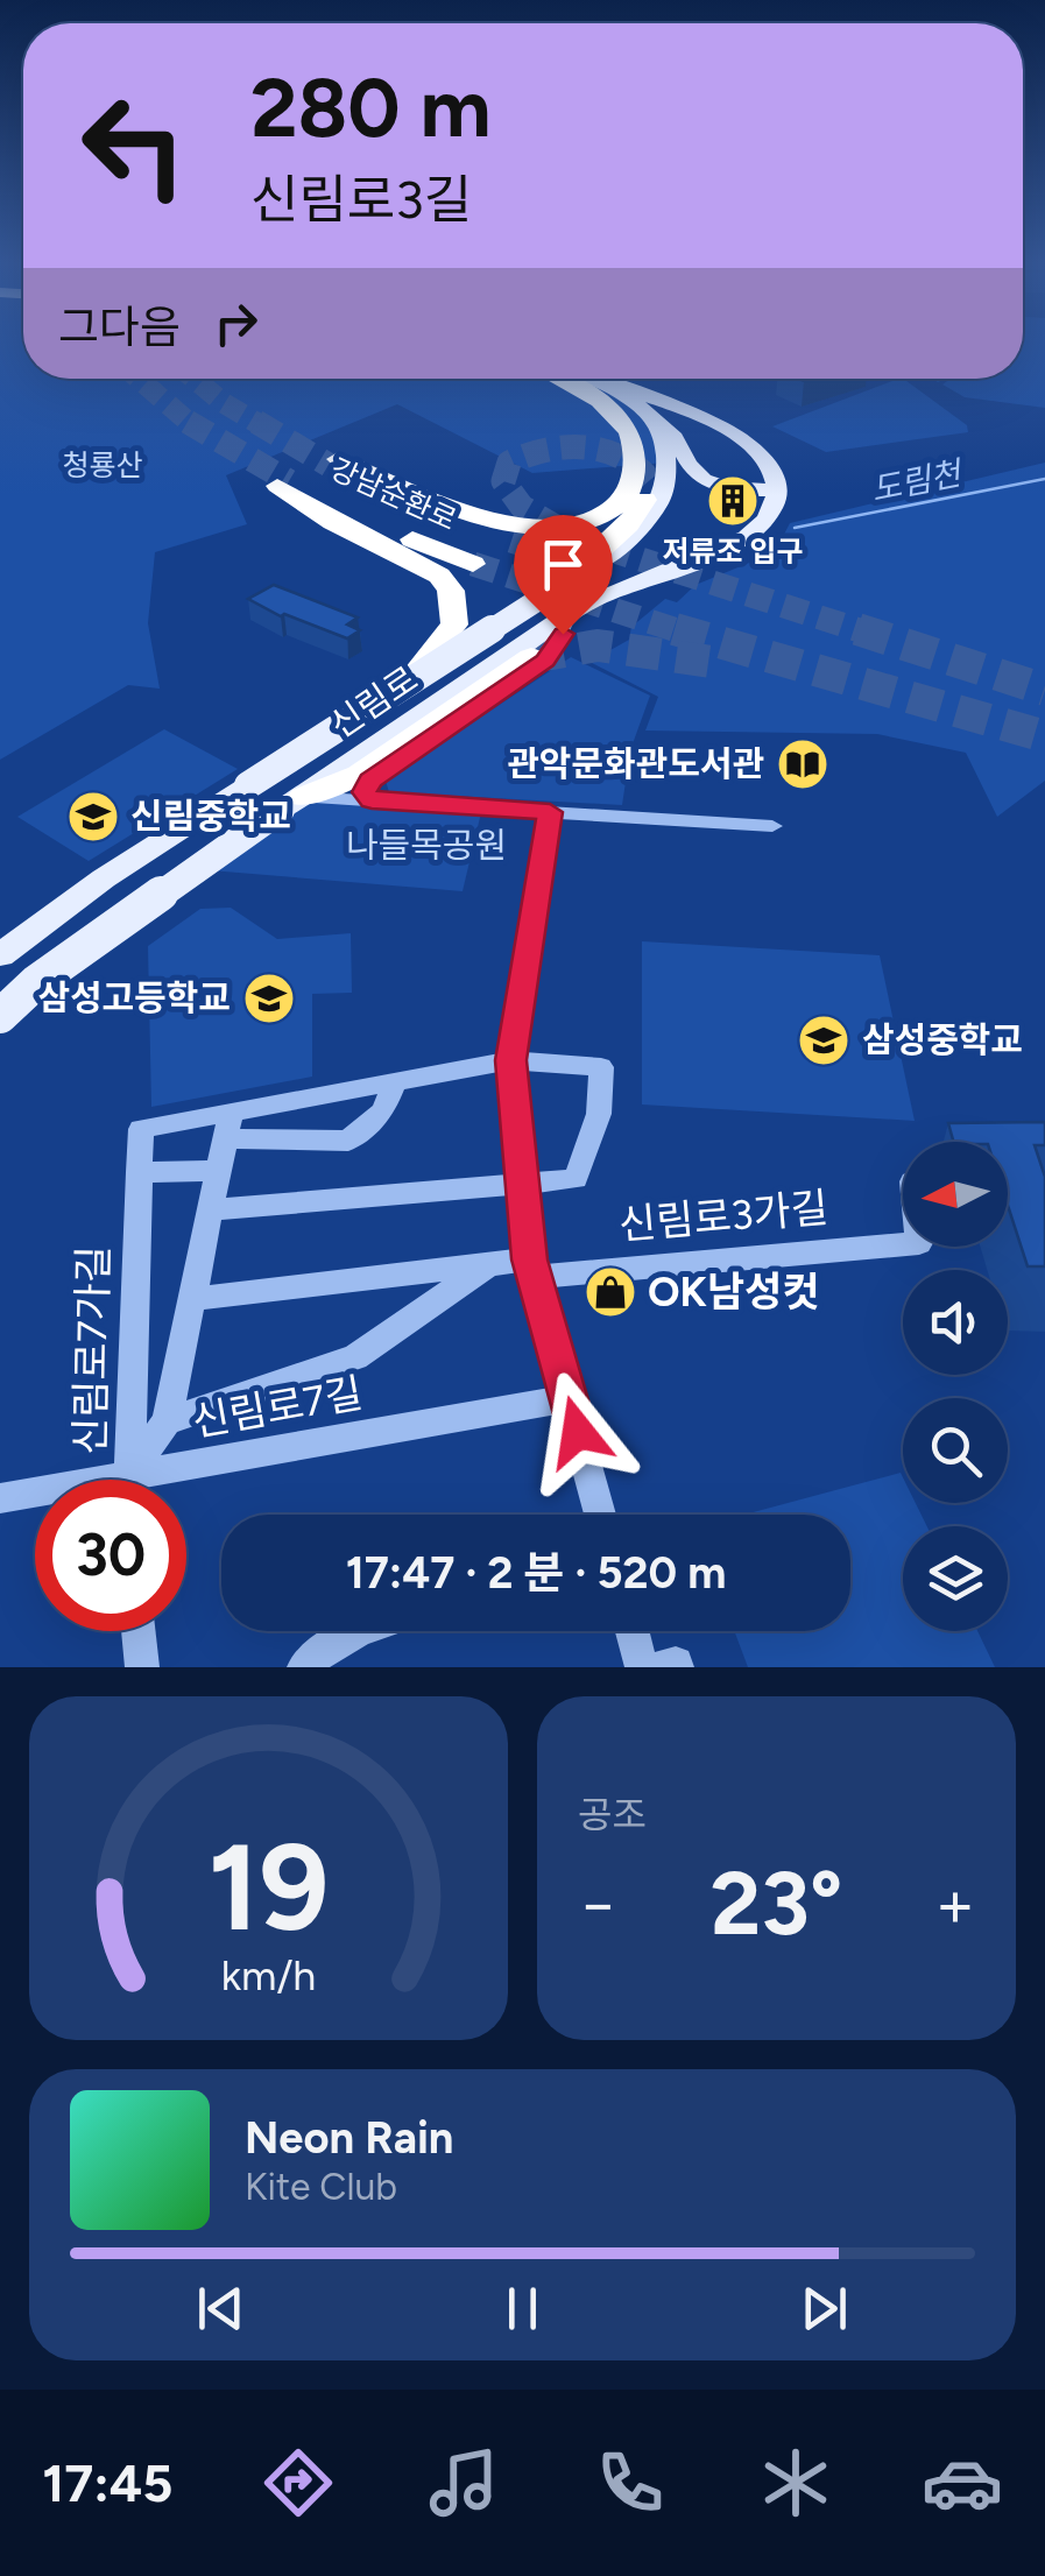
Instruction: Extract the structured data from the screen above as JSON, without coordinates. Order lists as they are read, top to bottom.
{
  "streets": {
    "highway": ["강남순환로"],
    "main road": ["신림로"],
    "street": ["신림로3가길", "신림로7가길", "신림로7길"]
  },
  "crossings": [
    ["강남순환로", "신림로"],
    ["신림로3가길", "신림로7가길"]
  ],
  "water": ["도림천"],
  "parks": ["청룡산", "나들목공원"],
  "places": {
    "building": ["저류조 입구"],
    "library": ["관악문화관도서관"],
    "school or university": ["신림중학교", "삼성고등학교", "삼성중학교"],
    "shop": ["OK남성컷"]
  },
  "north": "left",
  "page": {
    "turn": ["280 m", "신림로3길"],
    "then": "그다음",
    "limit": "30",
    "trip": "17:47 · 2 분 · 520 m",
    "tile": "공조",
    "heat": ["−", "23°", "+"],
    "song": ["Neon Rain", "Kite Club"],
    "tabs": "17:45",
    "gauge": ["19", "km/h"]
  }
}
